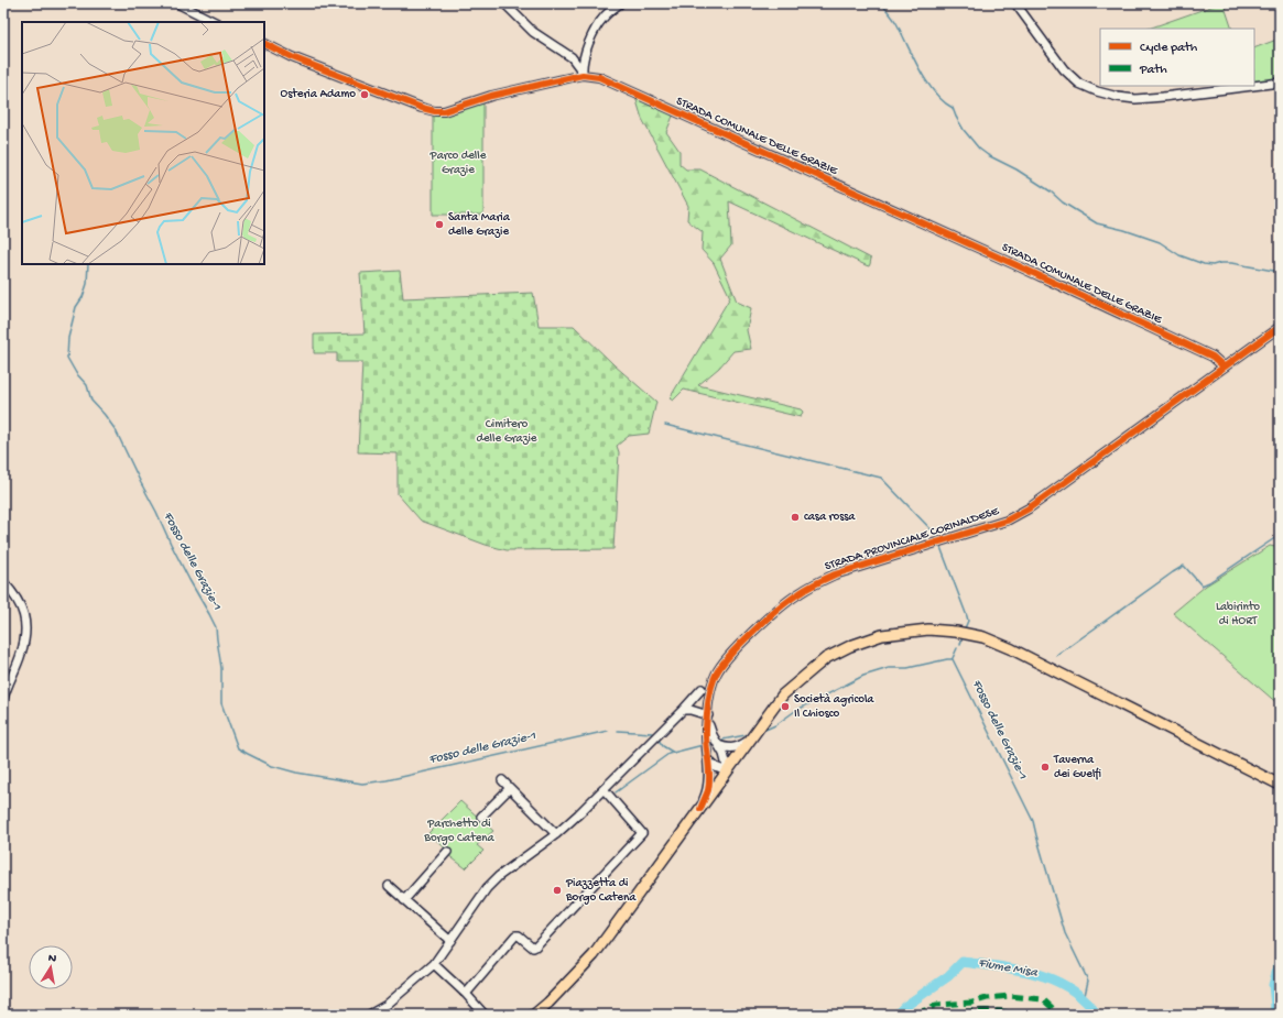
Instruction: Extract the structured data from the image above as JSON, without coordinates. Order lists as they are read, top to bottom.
{
  "streets": {
    "main road": ["STRADA PROVINCIALE CORINALDESE"],
    "street": ["STRADA COMUNALE DELLE GRAZIE"]
  },
  "crossings": [
    ["STRADA COMUNALE DELLE GRAZIE", "STRADA PROVINCIALE CORINALDESE"]
  ],
  "water": ["Fosso delle Grazie-1", "Fiume Misa"],
  "parks": [
    "Parco delle Grazie",
    "Cimitero delle Grazie",
    "Labirinto di HORT",
    "Parchetto di Borgo Catena"
  ],
  "places": [
    "Osteria Adamo",
    "Santa Maria delle Grazie",
    "casa rossa",
    "Società agricola Il Chiosco",
    "Taverna dei Guelfi",
    "Piazzetta di Borgo Catena"
  ],
  "legend": ["Cycle path", "Path"],
  "north": "top"
}
